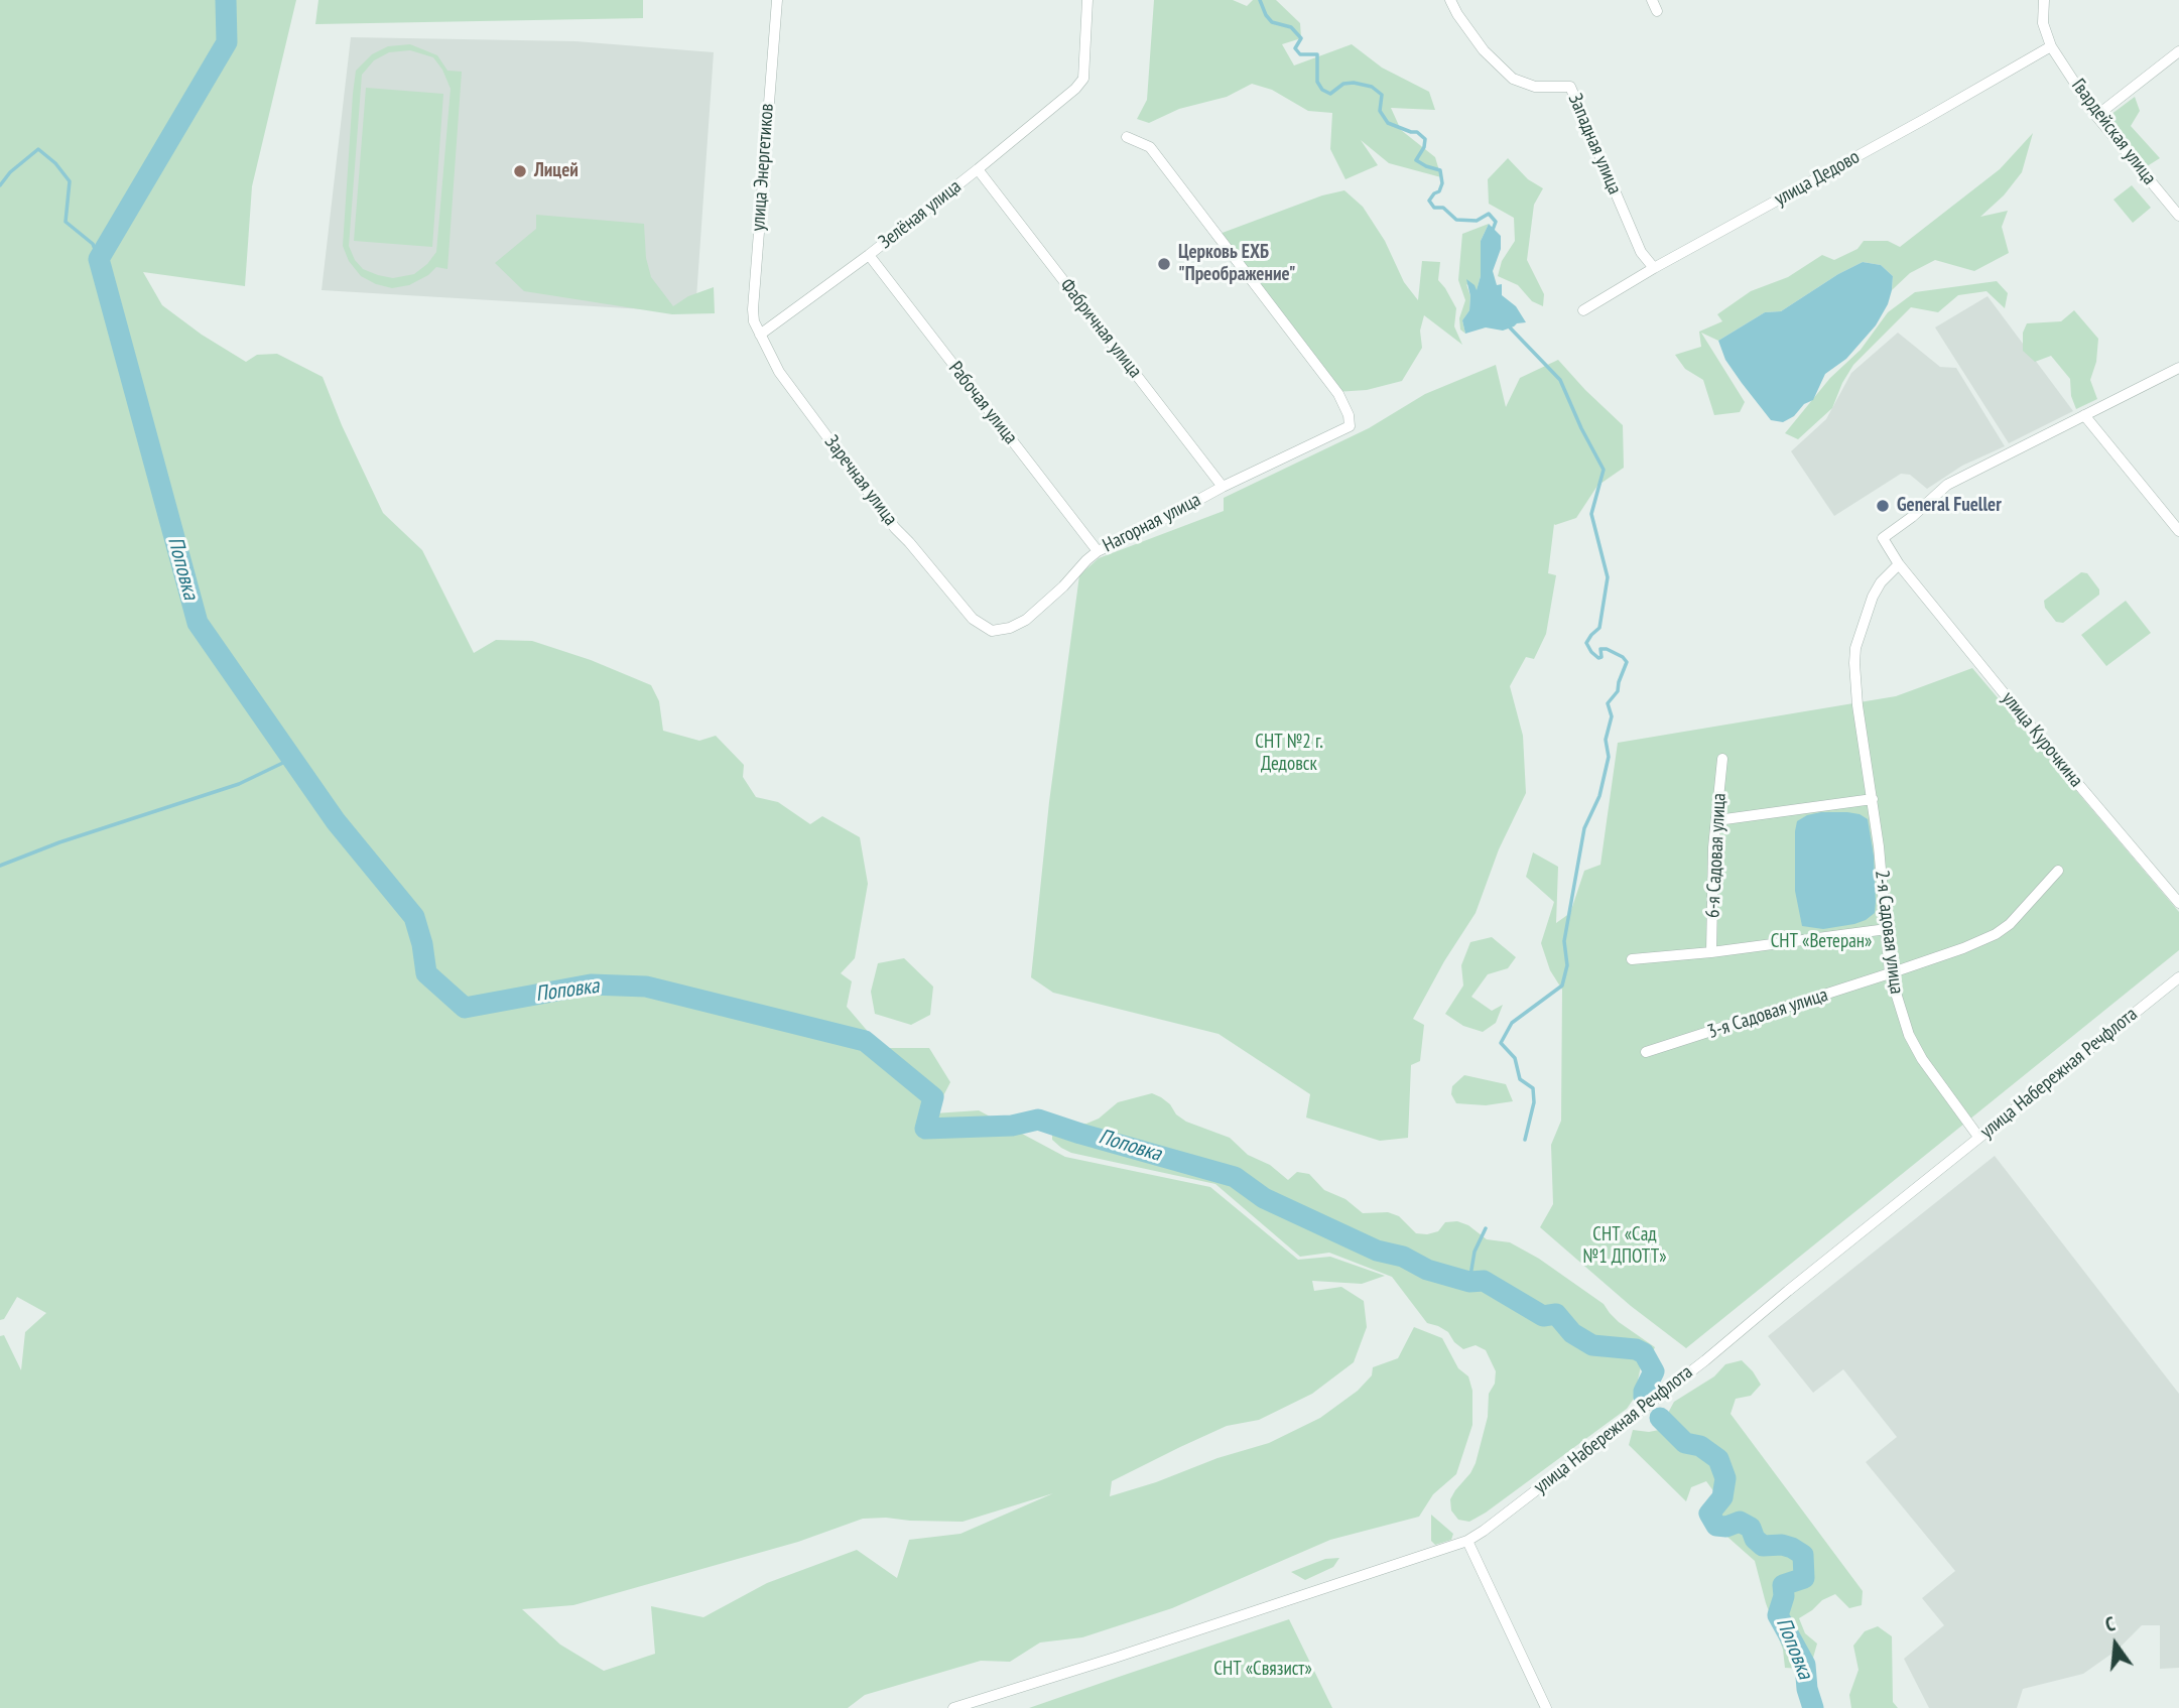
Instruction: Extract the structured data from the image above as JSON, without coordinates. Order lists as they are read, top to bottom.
{
  "streets": {
    "street": [
      "Гвардейская улица",
      "Западная улица",
      "улица Энергетиков",
      "улица Дедово",
      "Зелёная улица",
      "Фабричная улица",
      "Рабочая улица",
      "Заречная улица",
      "Нагорная улица",
      "улица Курочкина",
      "6-я Садовая улица",
      "2-я Садовая улица",
      "3-я Садовая улица",
      "улица Набережная Речфлота"
    ]
  },
  "crossings": [
    ["Гвардейская улица", "улица Дедово"],
    ["Западная улица", "улица Дедово"],
    ["улица Энергетиков", "Зелёная улица"],
    ["улица Энергетиков", "Заречная улица"],
    ["Зелёная улица", "Фабричная улица"],
    ["Зелёная улица", "Рабочая улица"],
    ["Зелёная улица", "Заречная улица"],
    ["Фабричная улица", "Нагорная улица"],
    ["Рабочая улица", "Нагорная улица"],
    ["Заречная улица", "Нагорная улица"],
    ["улица Курочкина", "2-я Садовая улица"],
    ["2-я Садовая улица", "3-я Садовая улица"],
    ["2-я Садовая улица", "улица Набережная Речфлота"]
  ],
  "water": ["Поповка"],
  "parks": [
    "СНТ №2 г. Дедовск",
    "СНТ «Ветеран»",
    "СНТ «Сад №1 ДПОТТ»",
    "СНТ «Связист»"
  ],
  "places": ["Лицей", "Церковь ЕХБ \"Преображение\"", "General Fueller"],
  "north": "top"
}
